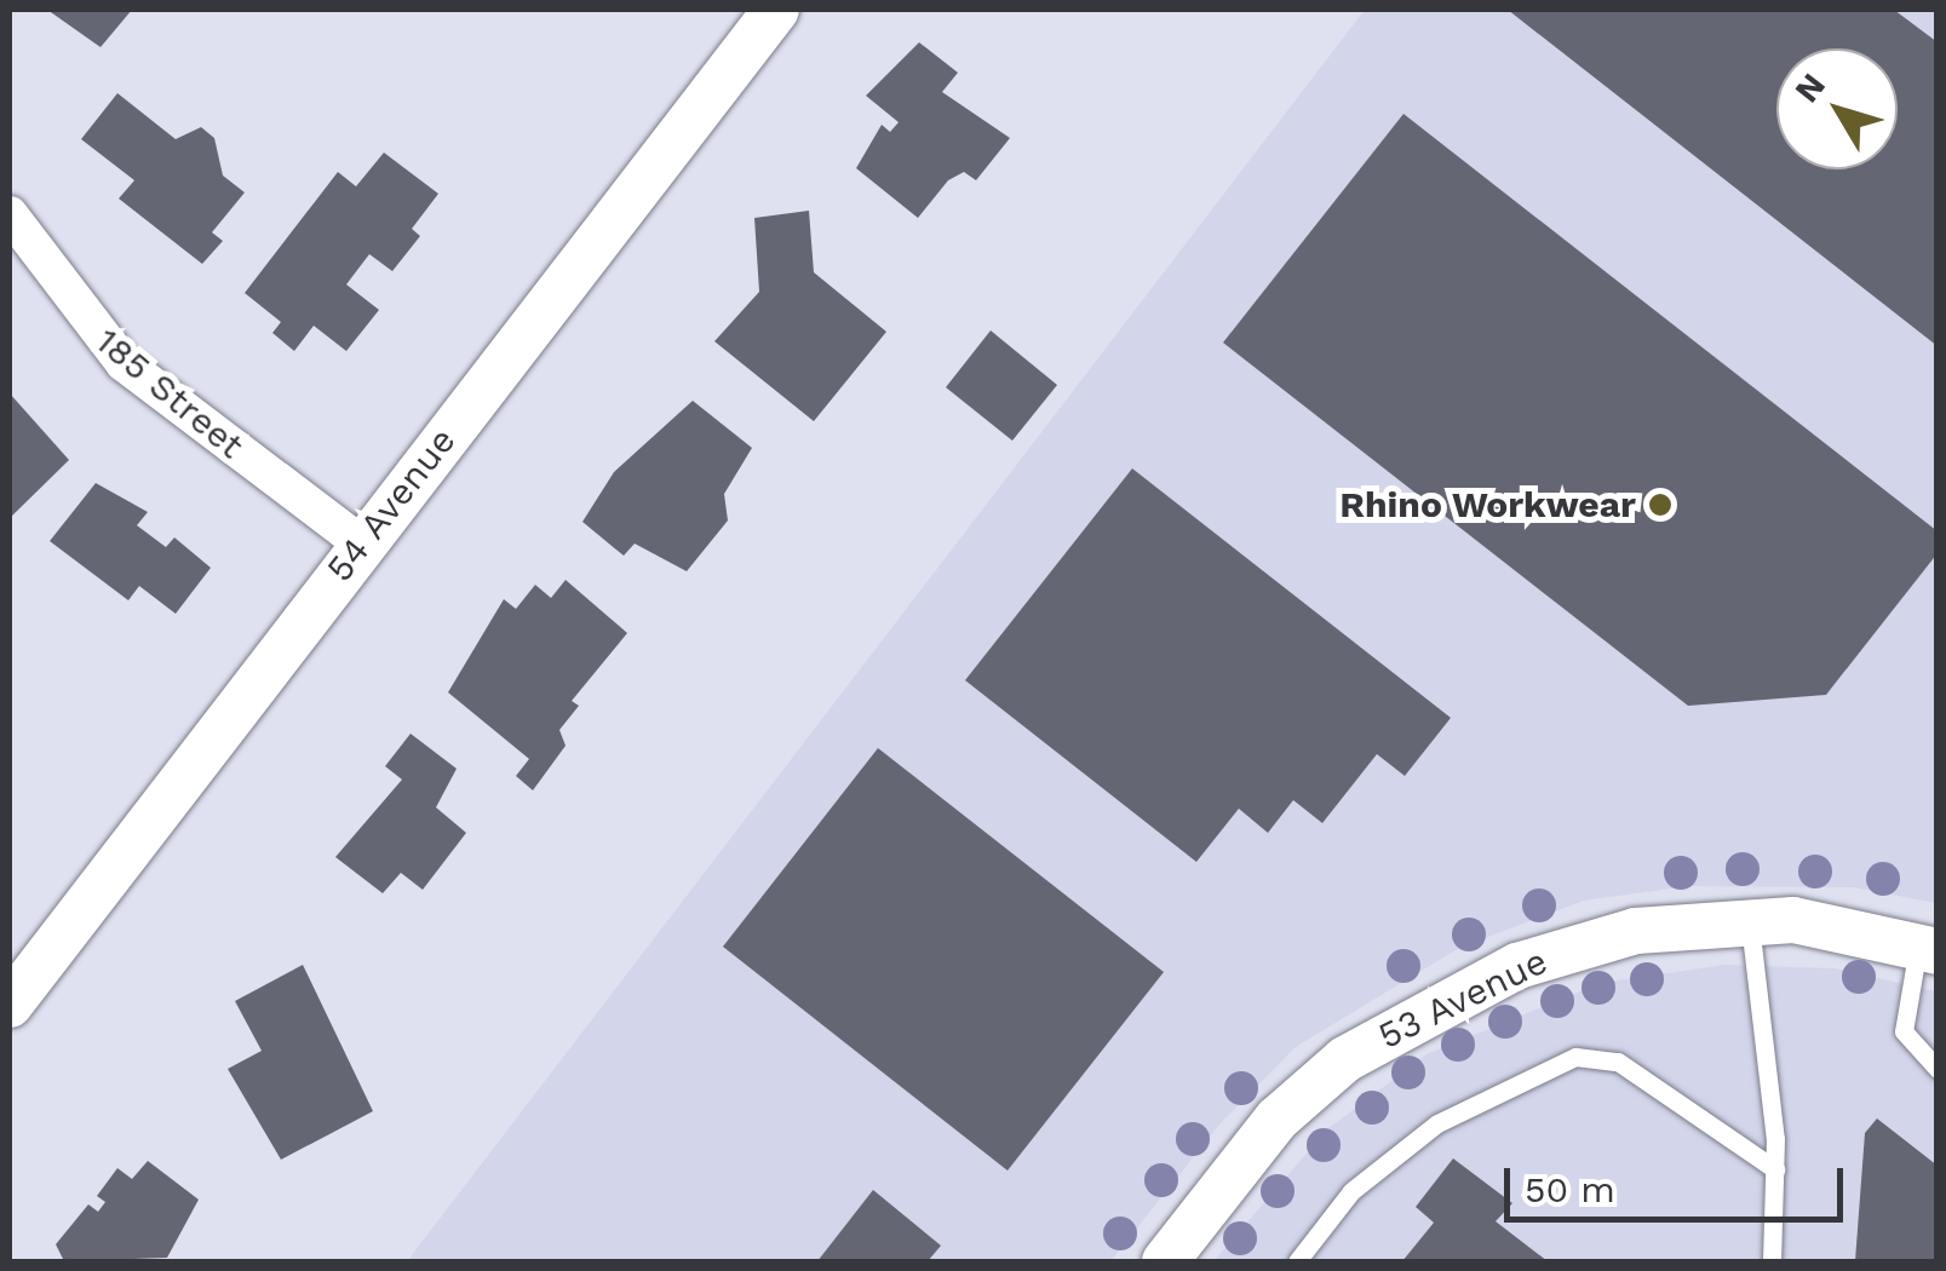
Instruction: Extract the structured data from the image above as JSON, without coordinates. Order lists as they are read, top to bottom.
{
  "streets": {
    "street": ["185 Street", "54 Avenue", "53 Avenue"]
  },
  "crossings": [
    ["185 Street", "54 Avenue"]
  ],
  "places": ["Rhino Workwear"],
  "scale_bar": "50 m",
  "north": "top left"
}
